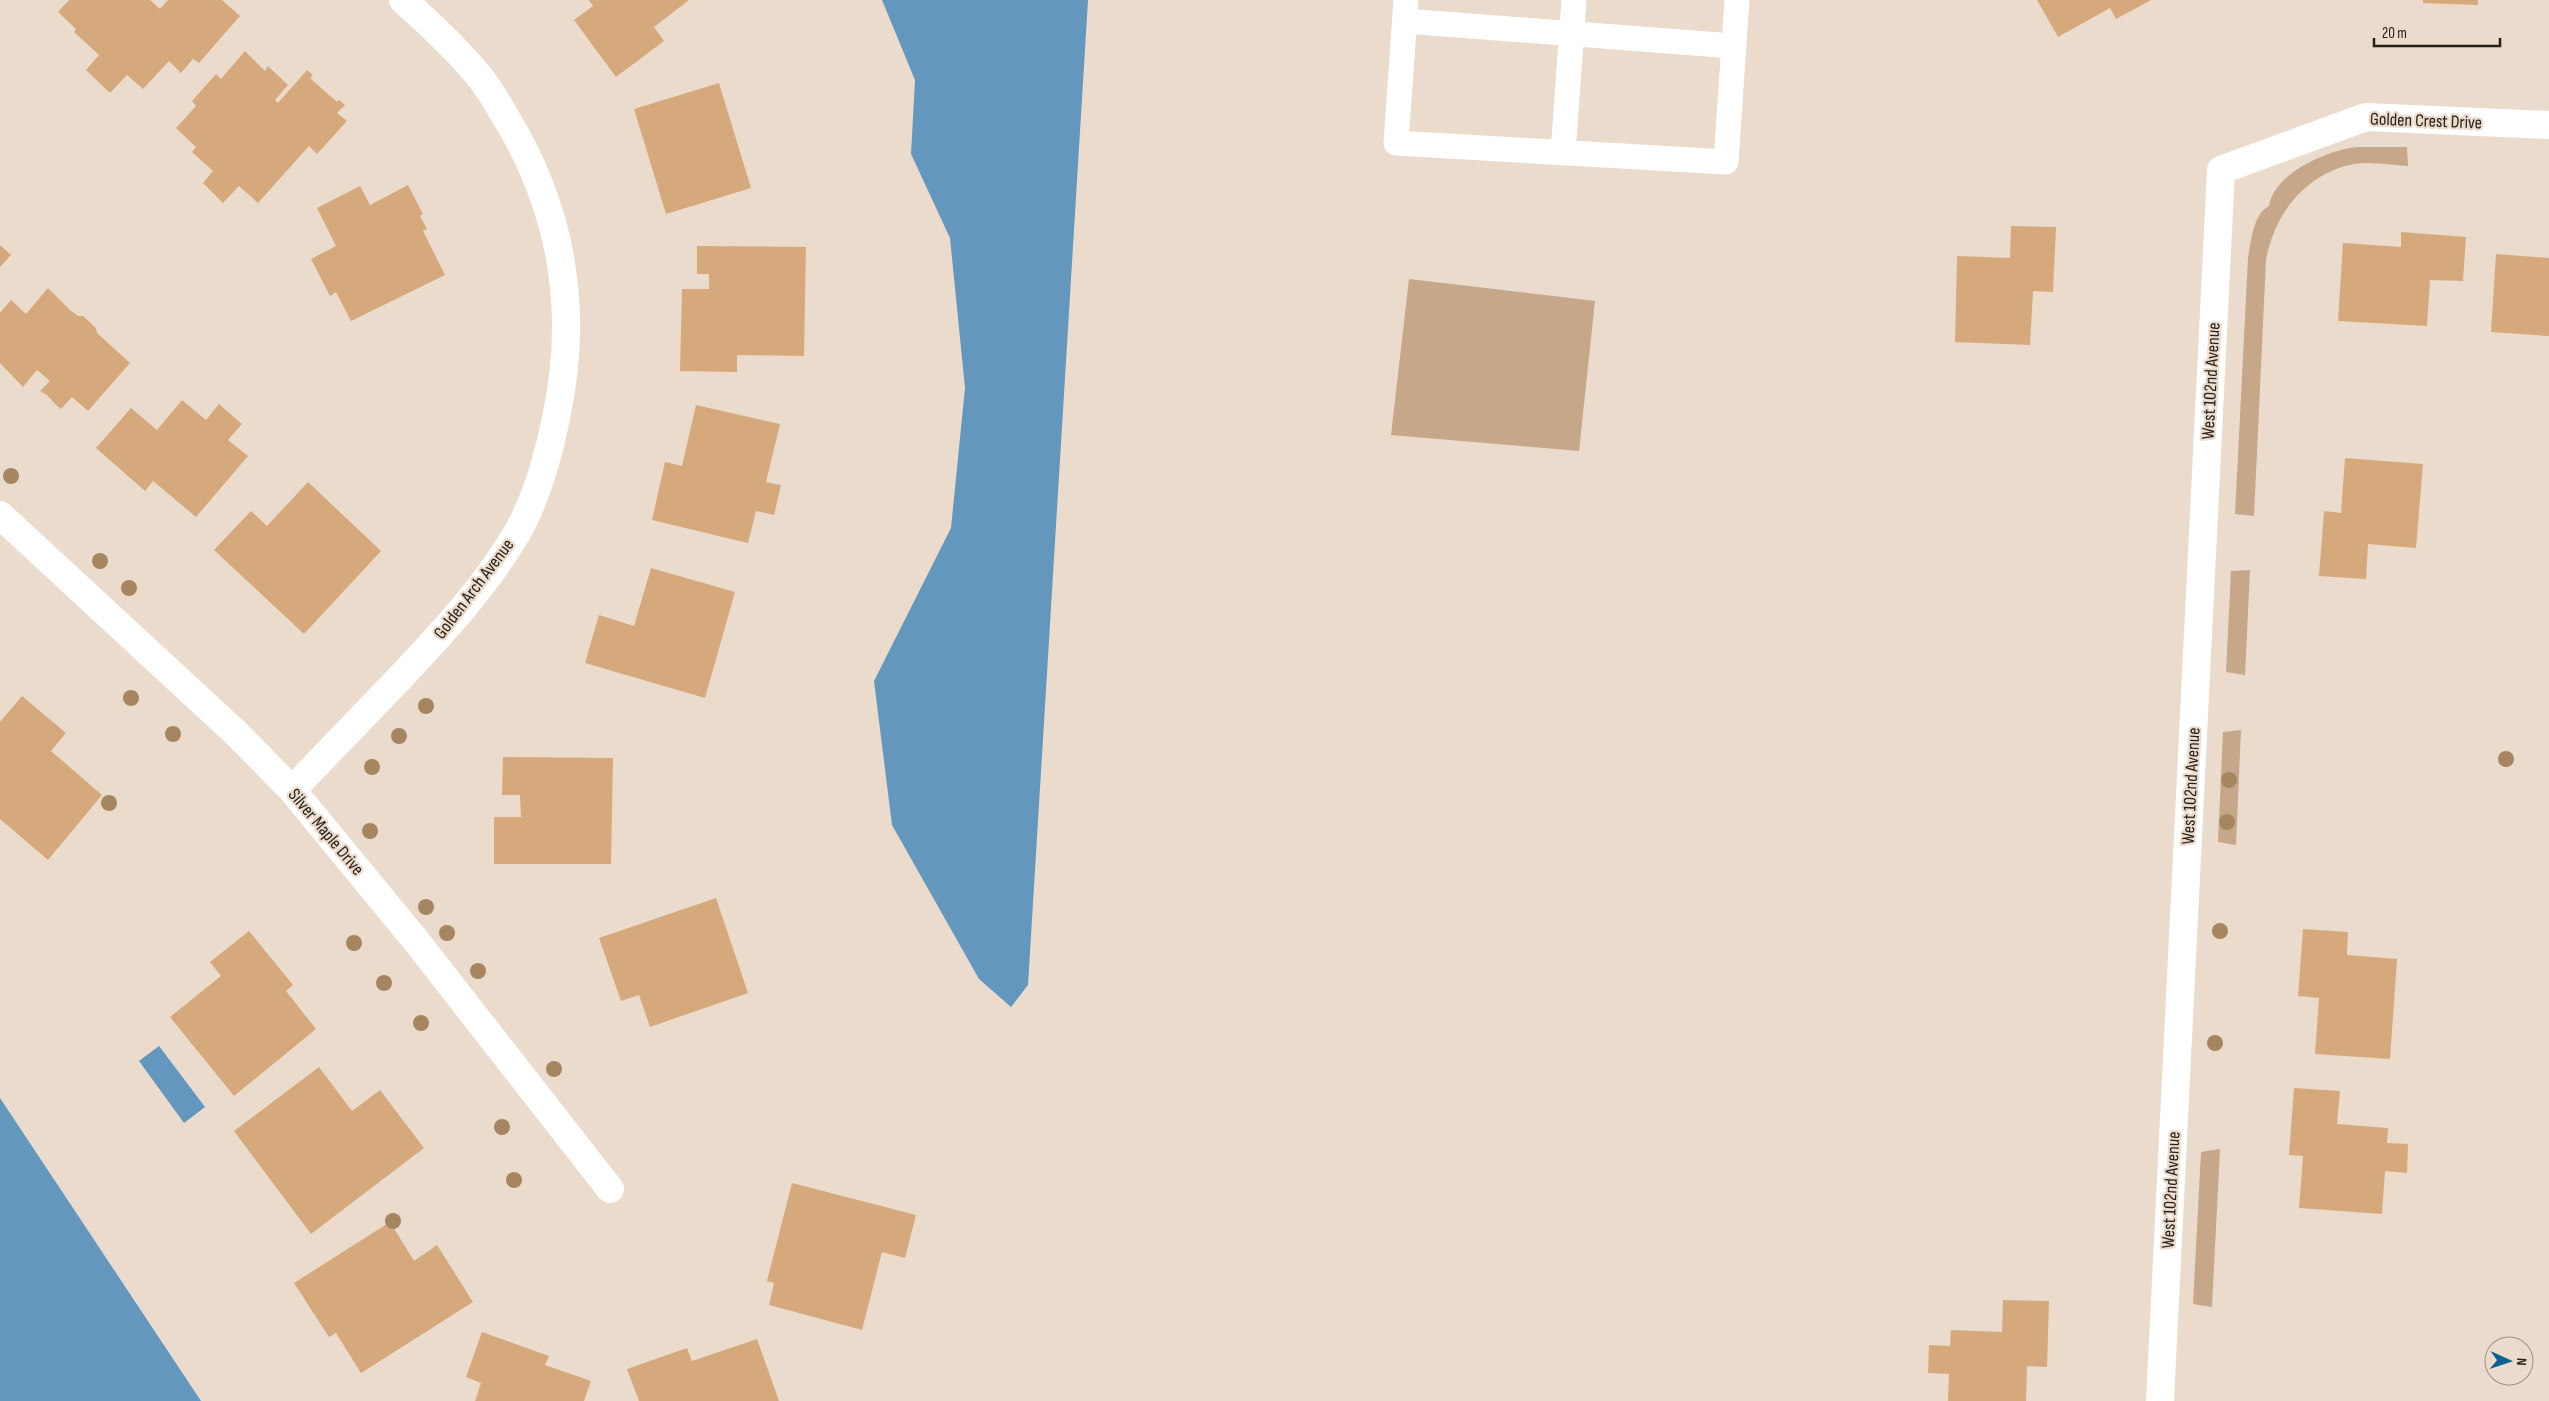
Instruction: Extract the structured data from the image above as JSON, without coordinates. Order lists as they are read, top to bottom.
{
  "streets": {
    "street": [
      "Golden Crest Drive",
      "West 102nd Avenue",
      "Golden Arch Avenue",
      "Silver Maple Drive"
    ]
  },
  "crossings": [
    ["Golden Crest Drive", "West 102nd Avenue"],
    ["Golden Arch Avenue", "Silver Maple Drive"]
  ],
  "scale_bar": "20 m",
  "north": "right"
}
